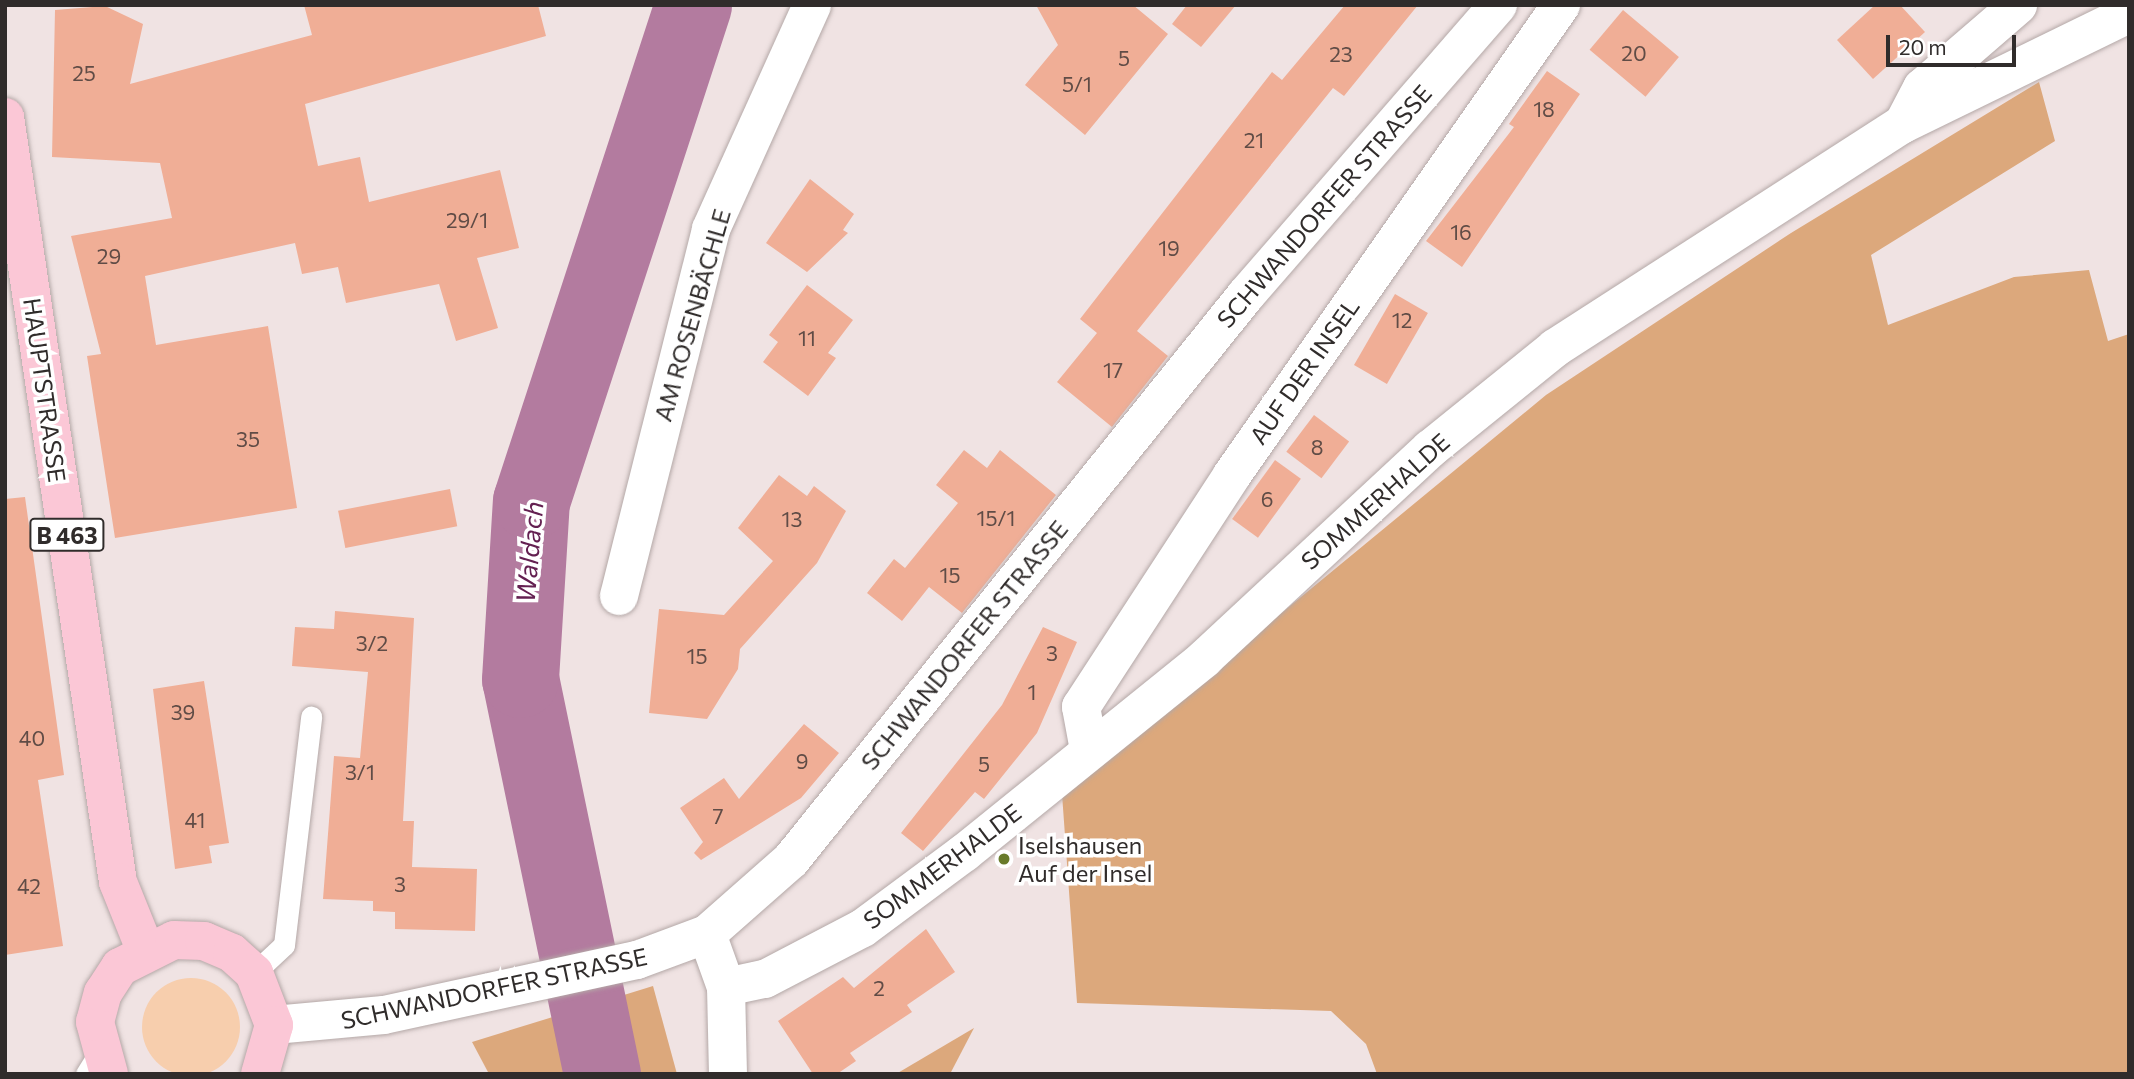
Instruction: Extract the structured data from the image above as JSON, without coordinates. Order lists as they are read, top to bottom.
{
  "streets": {
    "main road": ["HAUPTSTRASSE", "B 463"],
    "street": [
      "SCHWANDORFER STRASSE",
      "AM ROSENBÄCHLE",
      "AUF DER INSEL",
      "SOMMERHALDE"
    ]
  },
  "crossings": [
    ["AUF DER INSEL", "SOMMERHALDE"]
  ],
  "water": ["Waldach"],
  "places": ["Iselshausen Auf der Insel"],
  "house_numbers": [
    "20",
    "23",
    "5",
    "25",
    "5/1",
    "18",
    "21",
    "29/1",
    "16",
    "19",
    "29",
    "12",
    "11",
    "17",
    "35",
    "8",
    "6",
    "15/1",
    "13",
    "15",
    "3/2",
    "3",
    "15",
    "1",
    "39",
    "40",
    "9",
    "5",
    "3/1",
    "7",
    "41",
    "3",
    "42",
    "2"
  ],
  "scale_bar": "20 m"
}
